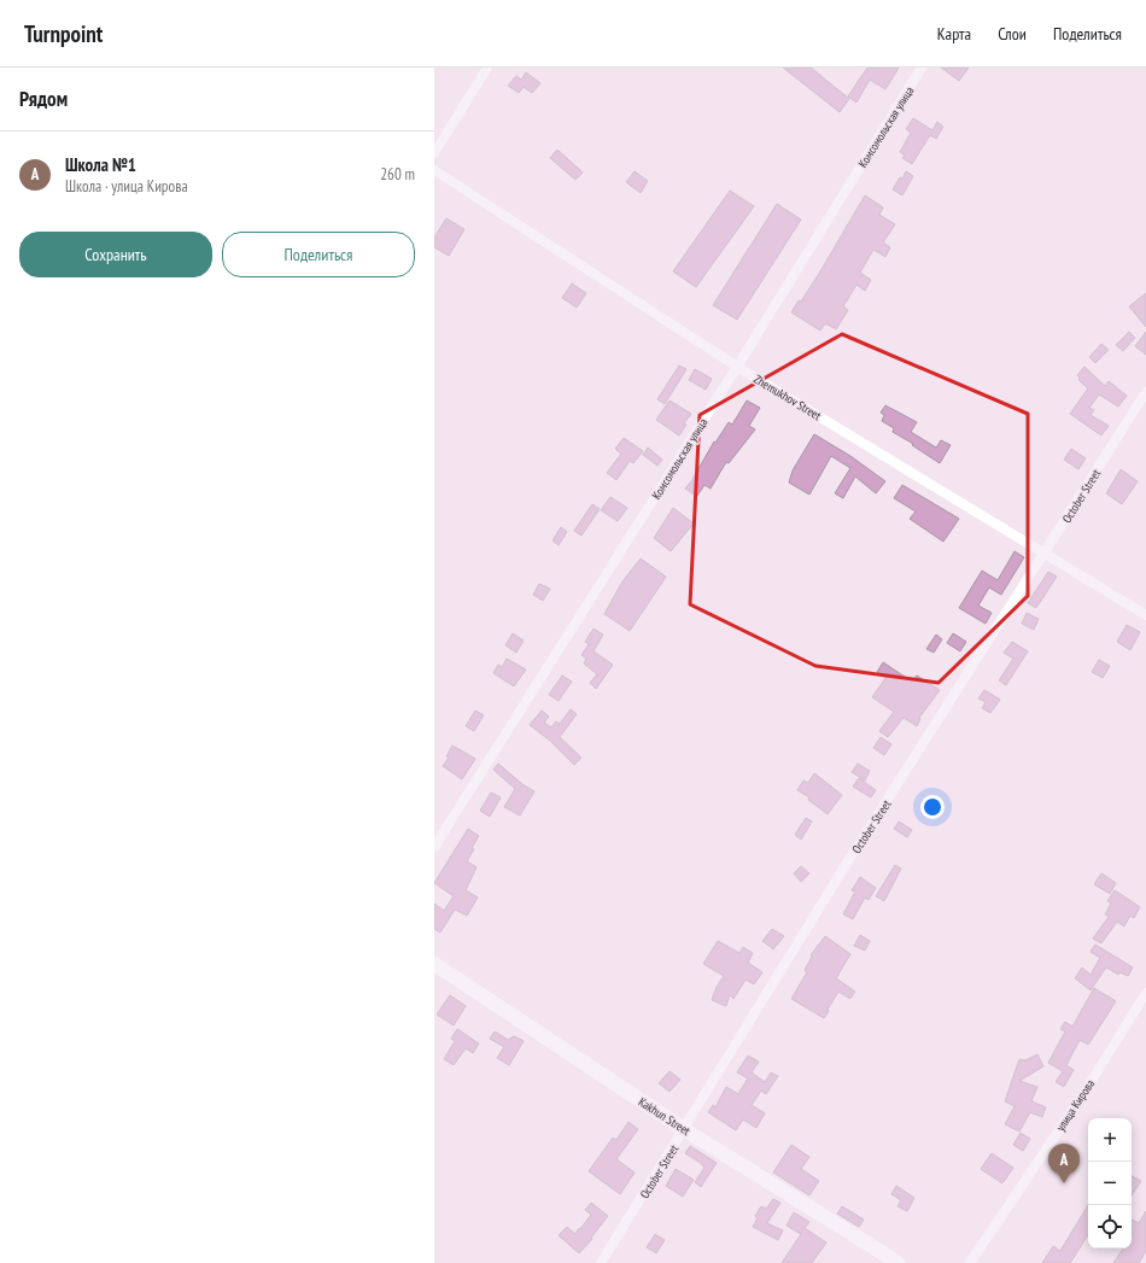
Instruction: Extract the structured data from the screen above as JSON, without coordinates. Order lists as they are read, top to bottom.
{
  "streets": {
    "street": [
      "Комсомольская улица",
      "Zhemukhov Street",
      "October Street",
      "улица Кирова",
      "Kakhun Street"
    ]
  },
  "crossings": [
    ["Комсомольская улица", "Zhemukhov Street"],
    ["Zhemukhov Street", "October Street"],
    ["October Street", "Kakhun Street"]
  ],
  "page": {
    "header": "Turnpoint",
    "nav": ["Карта", "Слои", "Поделиться"],
    "heading": "Рядом",
    "list": [
      {
        "mark": "A",
        "name": "Школа №1",
        "note": "Школа · улица Кирова",
        "value": "260 m"
      }
    ],
    "buttons": ["Сохранить", "Поделиться"],
    "map_buttons": ["+", "−"],
    "pins": "A"
  }
}
